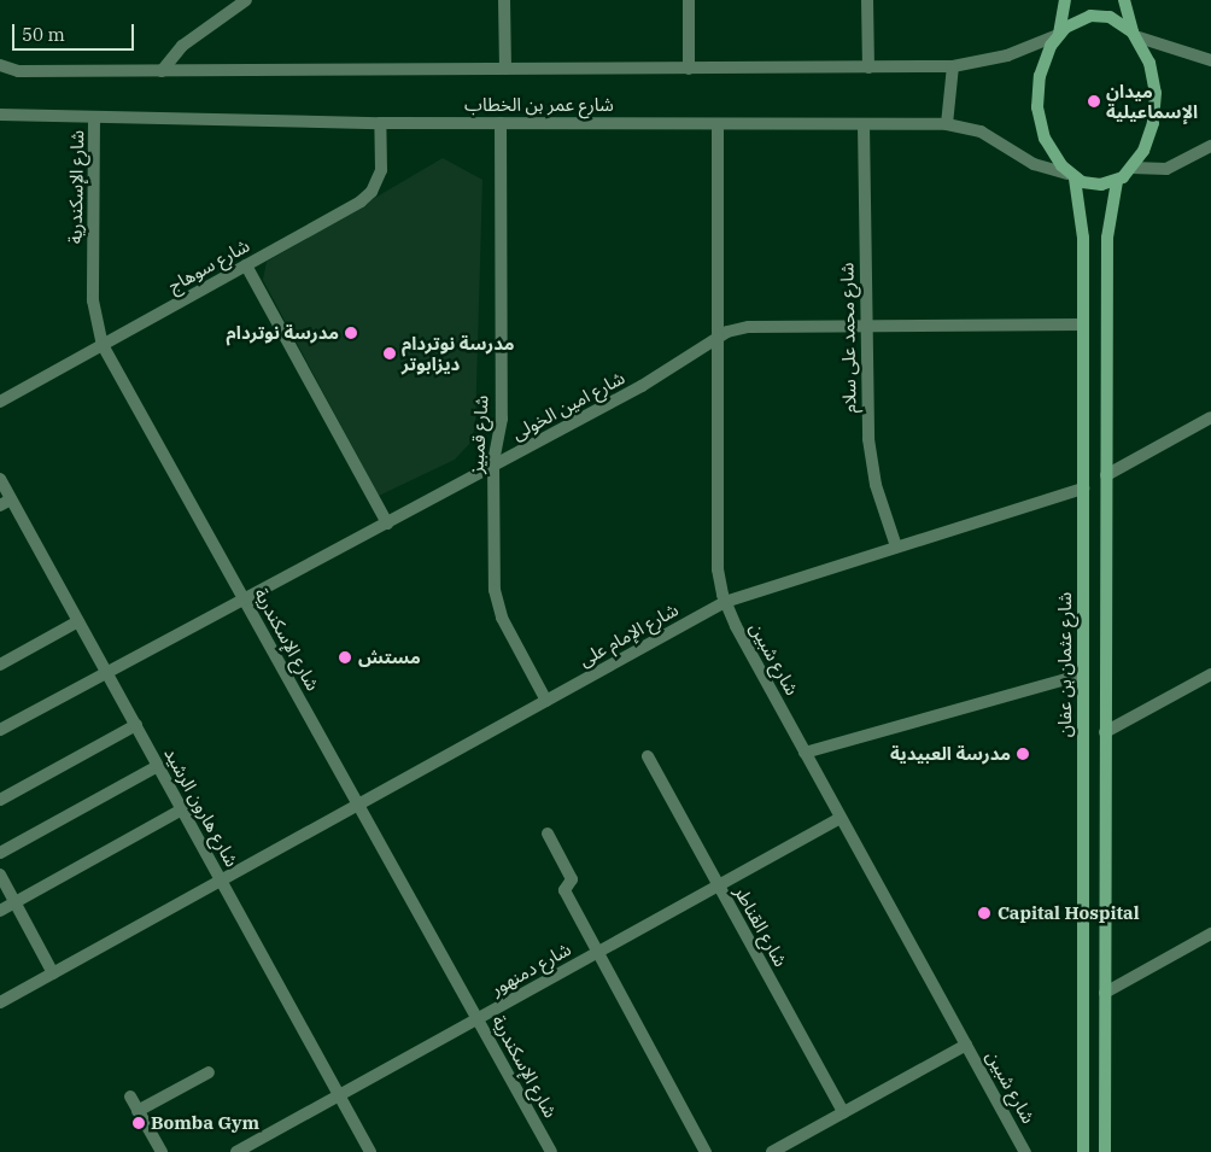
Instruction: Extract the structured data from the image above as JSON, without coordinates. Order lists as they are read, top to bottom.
{
  "streets": {
    "main road": ["شارع عثمان بن عفان"],
    "street": [
      "شارع عمر بن الخطاب",
      "شارع الإسكندرية",
      "شارع سوهاج",
      "شارع محمد على سلام",
      "شارع امين الخولى",
      "شارع قمبيز",
      "شارع الإمام على",
      "شارع شبين",
      "شارع هارون الرشيد",
      "شارع القناطر",
      "شارع دمنهور"
    ]
  },
  "crossings": [
    ["شارع عمر بن الخطاب", "شارع الإسكندرية"],
    ["شارع عمر بن الخطاب", "شارع سوهاج"],
    ["شارع عمر بن الخطاب", "شارع محمد على سلام"],
    ["شارع عمر بن الخطاب", "شارع قمبيز"],
    ["شارع عمر بن الخطاب", "شارع شبين"],
    ["شارع عمر بن الخطاب", "شارع عثمان بن عفان"],
    ["شارع الإسكندرية", "شارع سوهاج"],
    ["شارع الإسكندرية", "شارع امين الخولى"],
    ["شارع الإسكندرية", "شارع الإمام على"],
    ["شارع الإسكندرية", "شارع دمنهور"],
    ["شارع محمد على سلام", "شارع امين الخولى"],
    ["شارع محمد على سلام", "شارع الإمام على"],
    ["شارع امين الخولى", "شارع قمبيز"],
    ["شارع امين الخولى", "شارع شبين"],
    ["شارع امين الخولى", "شارع عثمان بن عفان"],
    ["شارع امين الخولى", "شارع هارون الرشيد"],
    ["شارع قمبيز", "شارع الإمام على"],
    ["شارع الإمام على", "شارع شبين"],
    ["شارع الإمام على", "شارع عثمان بن عفان"],
    ["شارع الإمام على", "شارع هارون الرشيد"],
    ["شارع شبين", "شارع دمنهور"],
    ["شارع هارون الرشيد", "شارع دمنهور"],
    ["شارع القناطر", "شارع دمنهور"]
  ],
  "places": [
    "ميدان الإسماعيلية",
    "مدرسة نوتردام",
    "مدرسة نوتردام ديزابوتر",
    "مستش",
    "مدرسة العبيدية",
    "Capital Hospital",
    "Bomba Gym"
  ],
  "scale_bar": "50 m"
}
